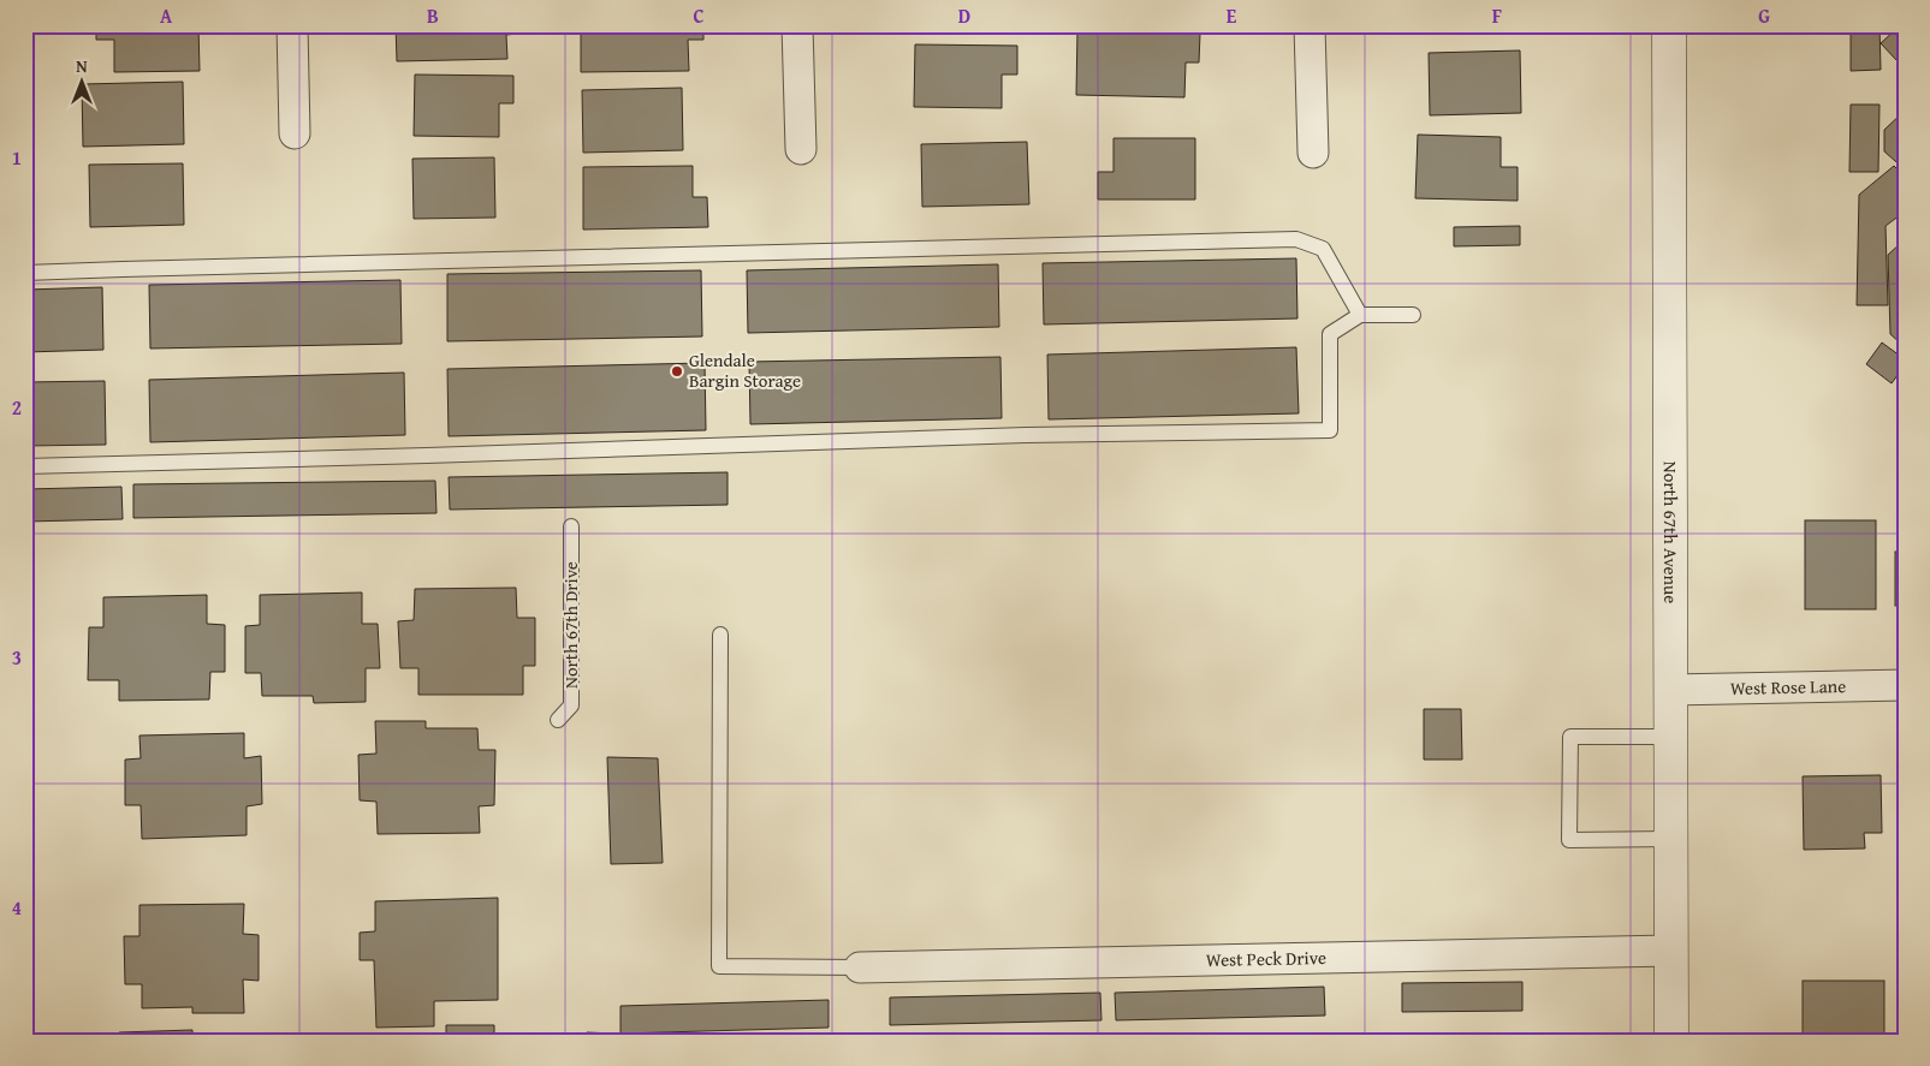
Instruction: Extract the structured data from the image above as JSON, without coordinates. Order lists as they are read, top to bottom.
{
  "streets": {
    "main road": ["North 67th Avenue"],
    "street": ["West Rose Lane", "West Peck Drive"],
    "lane": ["North 67th Drive"]
  },
  "crossings": [
    ["North 67th Avenue", "West Rose Lane"],
    ["North 67th Avenue", "West Peck Drive"]
  ],
  "places": ["Glendale Bargin Storage"],
  "north": "top",
  "grid": {
    "columns": [
      "A",
      "B",
      "C",
      "D",
      "E",
      "F",
      "G"
    ],
    "rows": [
      "1",
      "2",
      "3",
      "4"
    ]
  }
}
